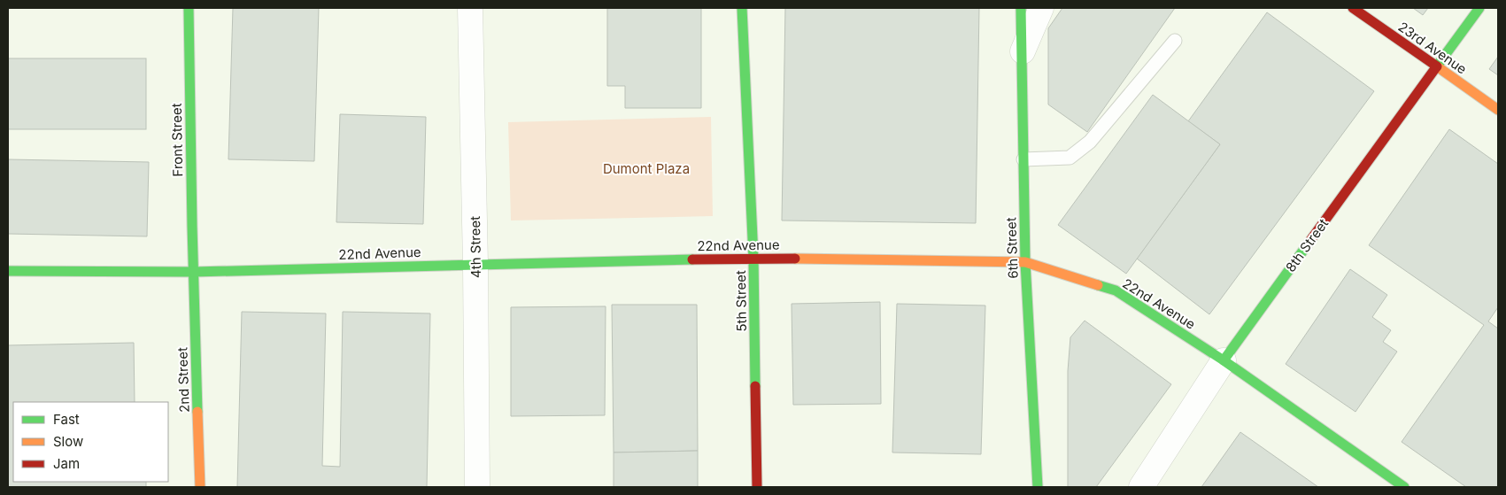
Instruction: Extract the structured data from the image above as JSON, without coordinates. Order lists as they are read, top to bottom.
{
  "streets": {
    "main road": [
      "23rd Avenue",
      "Front Street",
      "22nd Avenue",
      "8th Street",
      "6th Street",
      "5th Street",
      "2nd Street"
    ],
    "street": ["4th Street"]
  },
  "crossings": [
    ["23rd Avenue", "8th Street"],
    ["Front Street", "22nd Avenue"],
    ["Front Street", "2nd Street"],
    ["22nd Avenue", "8th Street"],
    ["22nd Avenue", "4th Street"],
    ["22nd Avenue", "6th Street"],
    ["22nd Avenue", "5th Street"],
    ["22nd Avenue", "2nd Street"]
  ],
  "parks": ["Dumont Plaza"],
  "legend": ["Fast", "Slow", "Jam"]
}
